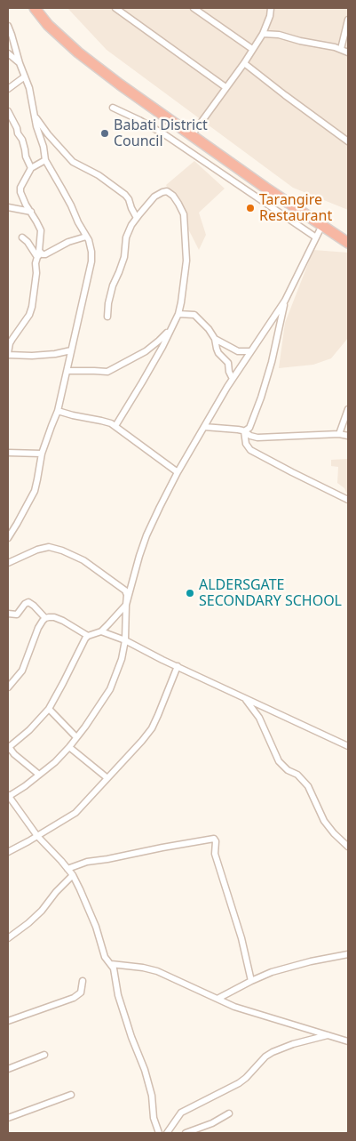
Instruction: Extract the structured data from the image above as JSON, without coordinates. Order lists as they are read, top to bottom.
{
  "places": ["Babati District Council", "Tarangire Restaurant", "ALDERSGATE SECONDARY SCHOOL"]
}
